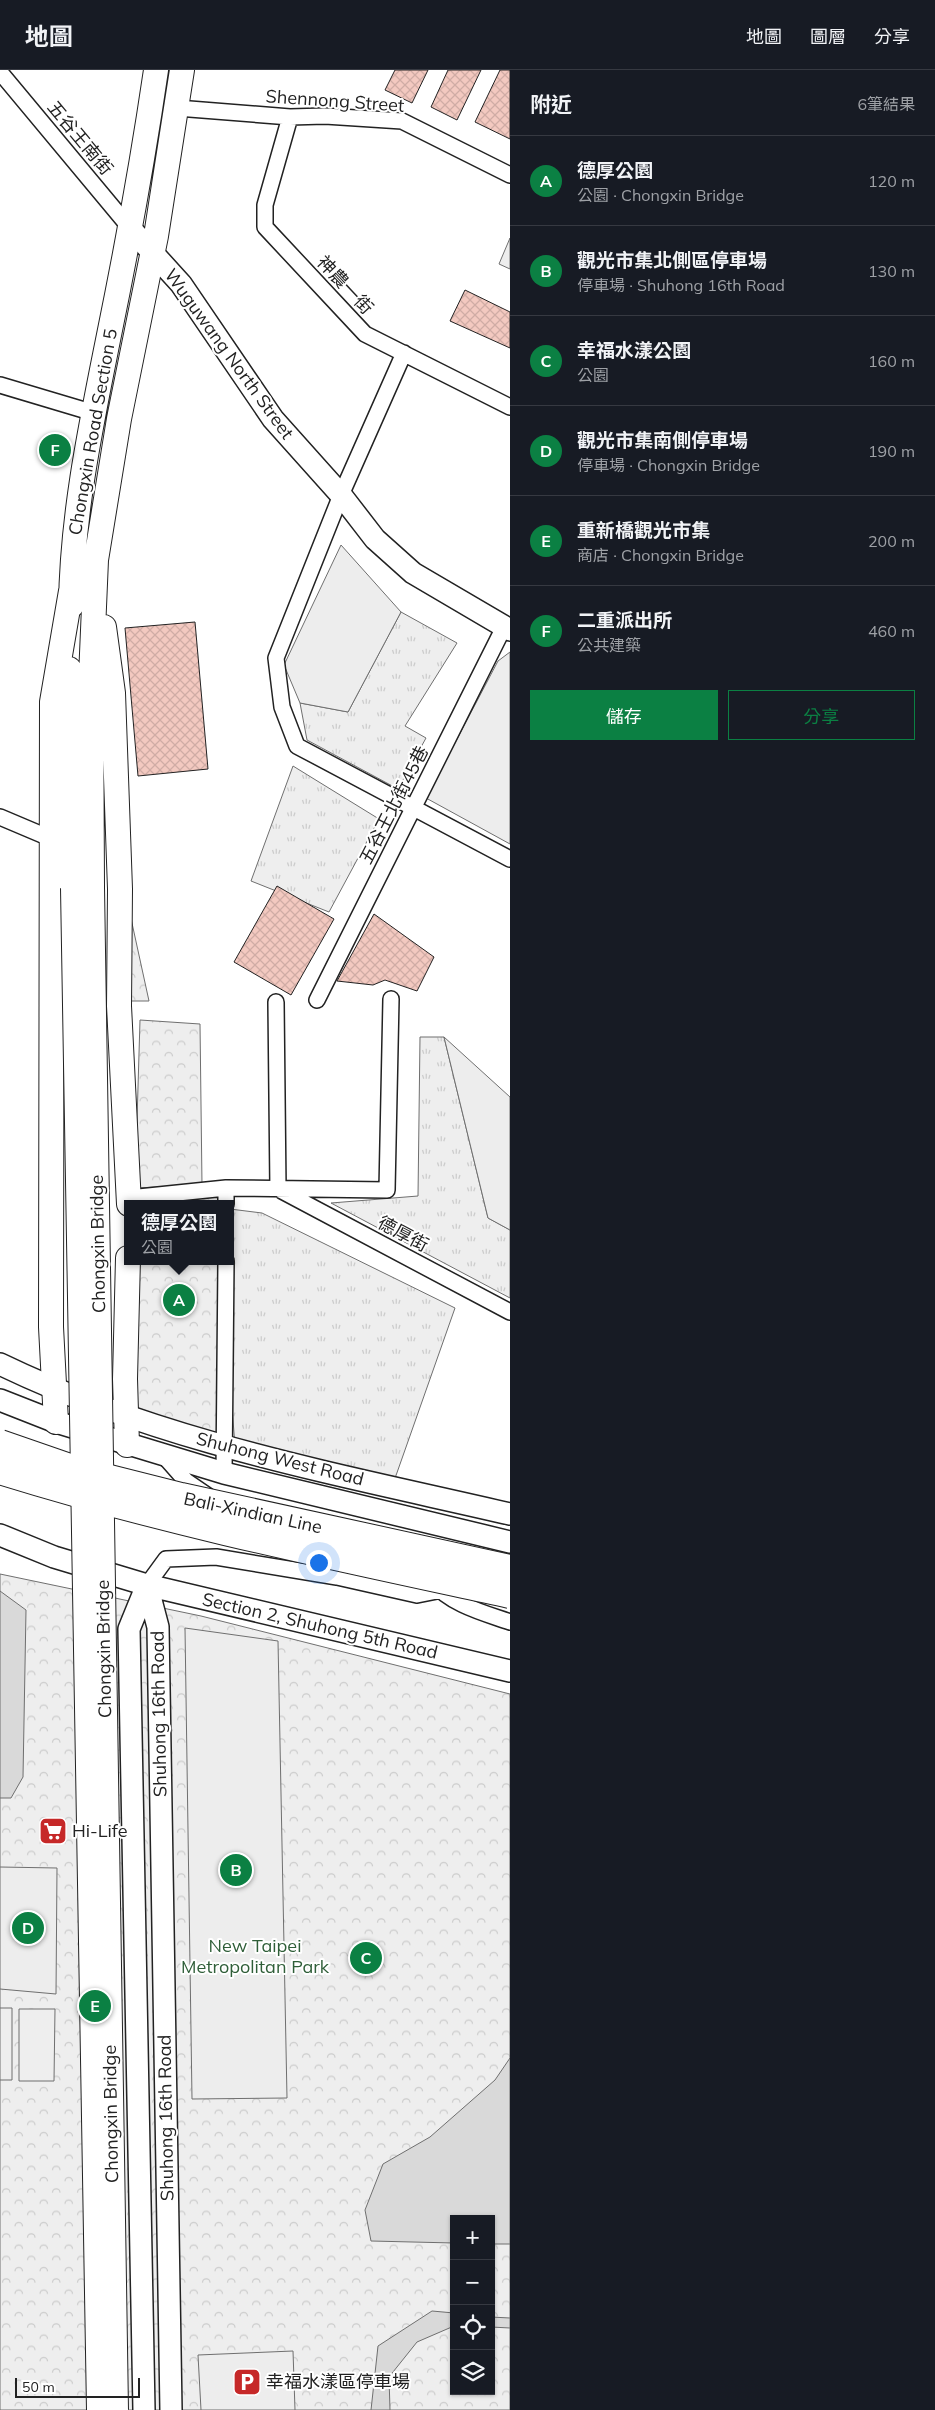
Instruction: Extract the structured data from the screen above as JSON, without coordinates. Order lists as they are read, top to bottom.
{
  "streets": {
    "highway": ["Bali-Xindian Line"],
    "main road": ["Chongxin Road Section 5", "Chongxin Bridge"],
    "street": [
      "Shennong Street",
      "五谷王南街",
      "神農一街",
      "Wuguwang North Street",
      "五谷王北街45巷",
      "德厚街",
      "Shuhong West Road",
      "Section 2, Shuhong 5th Road",
      "Shuhong 16th Road"
    ]
  },
  "crossings": [
    ["Shennong Street", "神農一街"],
    ["Shennong Street", "Chongxin Road Section 5"],
    ["五谷王南街", "Wuguwang North Street"],
    ["五谷王南街", "Chongxin Road Section 5"],
    ["Wuguwang North Street", "Chongxin Road Section 5"],
    ["Wuguwang North Street", "五谷王北街45巷"],
    ["Chongxin Road Section 5", "Chongxin Bridge"],
    ["Section 2, Shuhong 5th Road", "Shuhong 16th Road"]
  ],
  "parks": ["New Taipei Metropolitan Park"],
  "places": {
    "supermarket": ["Hi-Life"],
    "parking": ["幸福水漾區停車場"]
  },
  "scale_bar": "50 m",
  "page": {
    "header": "地圖",
    "nav": ["地圖", "圖層", "分享"],
    "heading": ["附近", "6筆結果"],
    "list": [
      {
        "mark": "A",
        "name": "德厚公園",
        "note": "公園 · Chongxin Bridge",
        "value": "120 m"
      },
      {
        "mark": "B",
        "name": "觀光市集北側區停車場",
        "note": "停車場 · Shuhong 16th Road",
        "value": "130 m"
      },
      {
        "mark": "C",
        "name": "幸福水漾公園",
        "note": "公園",
        "value": "160 m"
      },
      {
        "mark": "D",
        "name": "觀光市集南側停車場",
        "note": "停車場 · Chongxin Bridge",
        "value": "190 m"
      },
      {
        "mark": "E",
        "name": "重新橋觀光市集",
        "note": "商店 · Chongxin Bridge",
        "value": "200 m"
      },
      {
        "mark": "F",
        "name": "二重派出所",
        "note": "公共建築",
        "value": "460 m"
      }
    ],
    "pins": [
      "F",
      "A",
      "B",
      "D",
      "C",
      "E"
    ],
    "buttons": ["儲存", "分享"],
    "popup": ["德厚公園", "公園"],
    "map_buttons": ["+", "−"],
    "scale": "50 m"
  }
}
